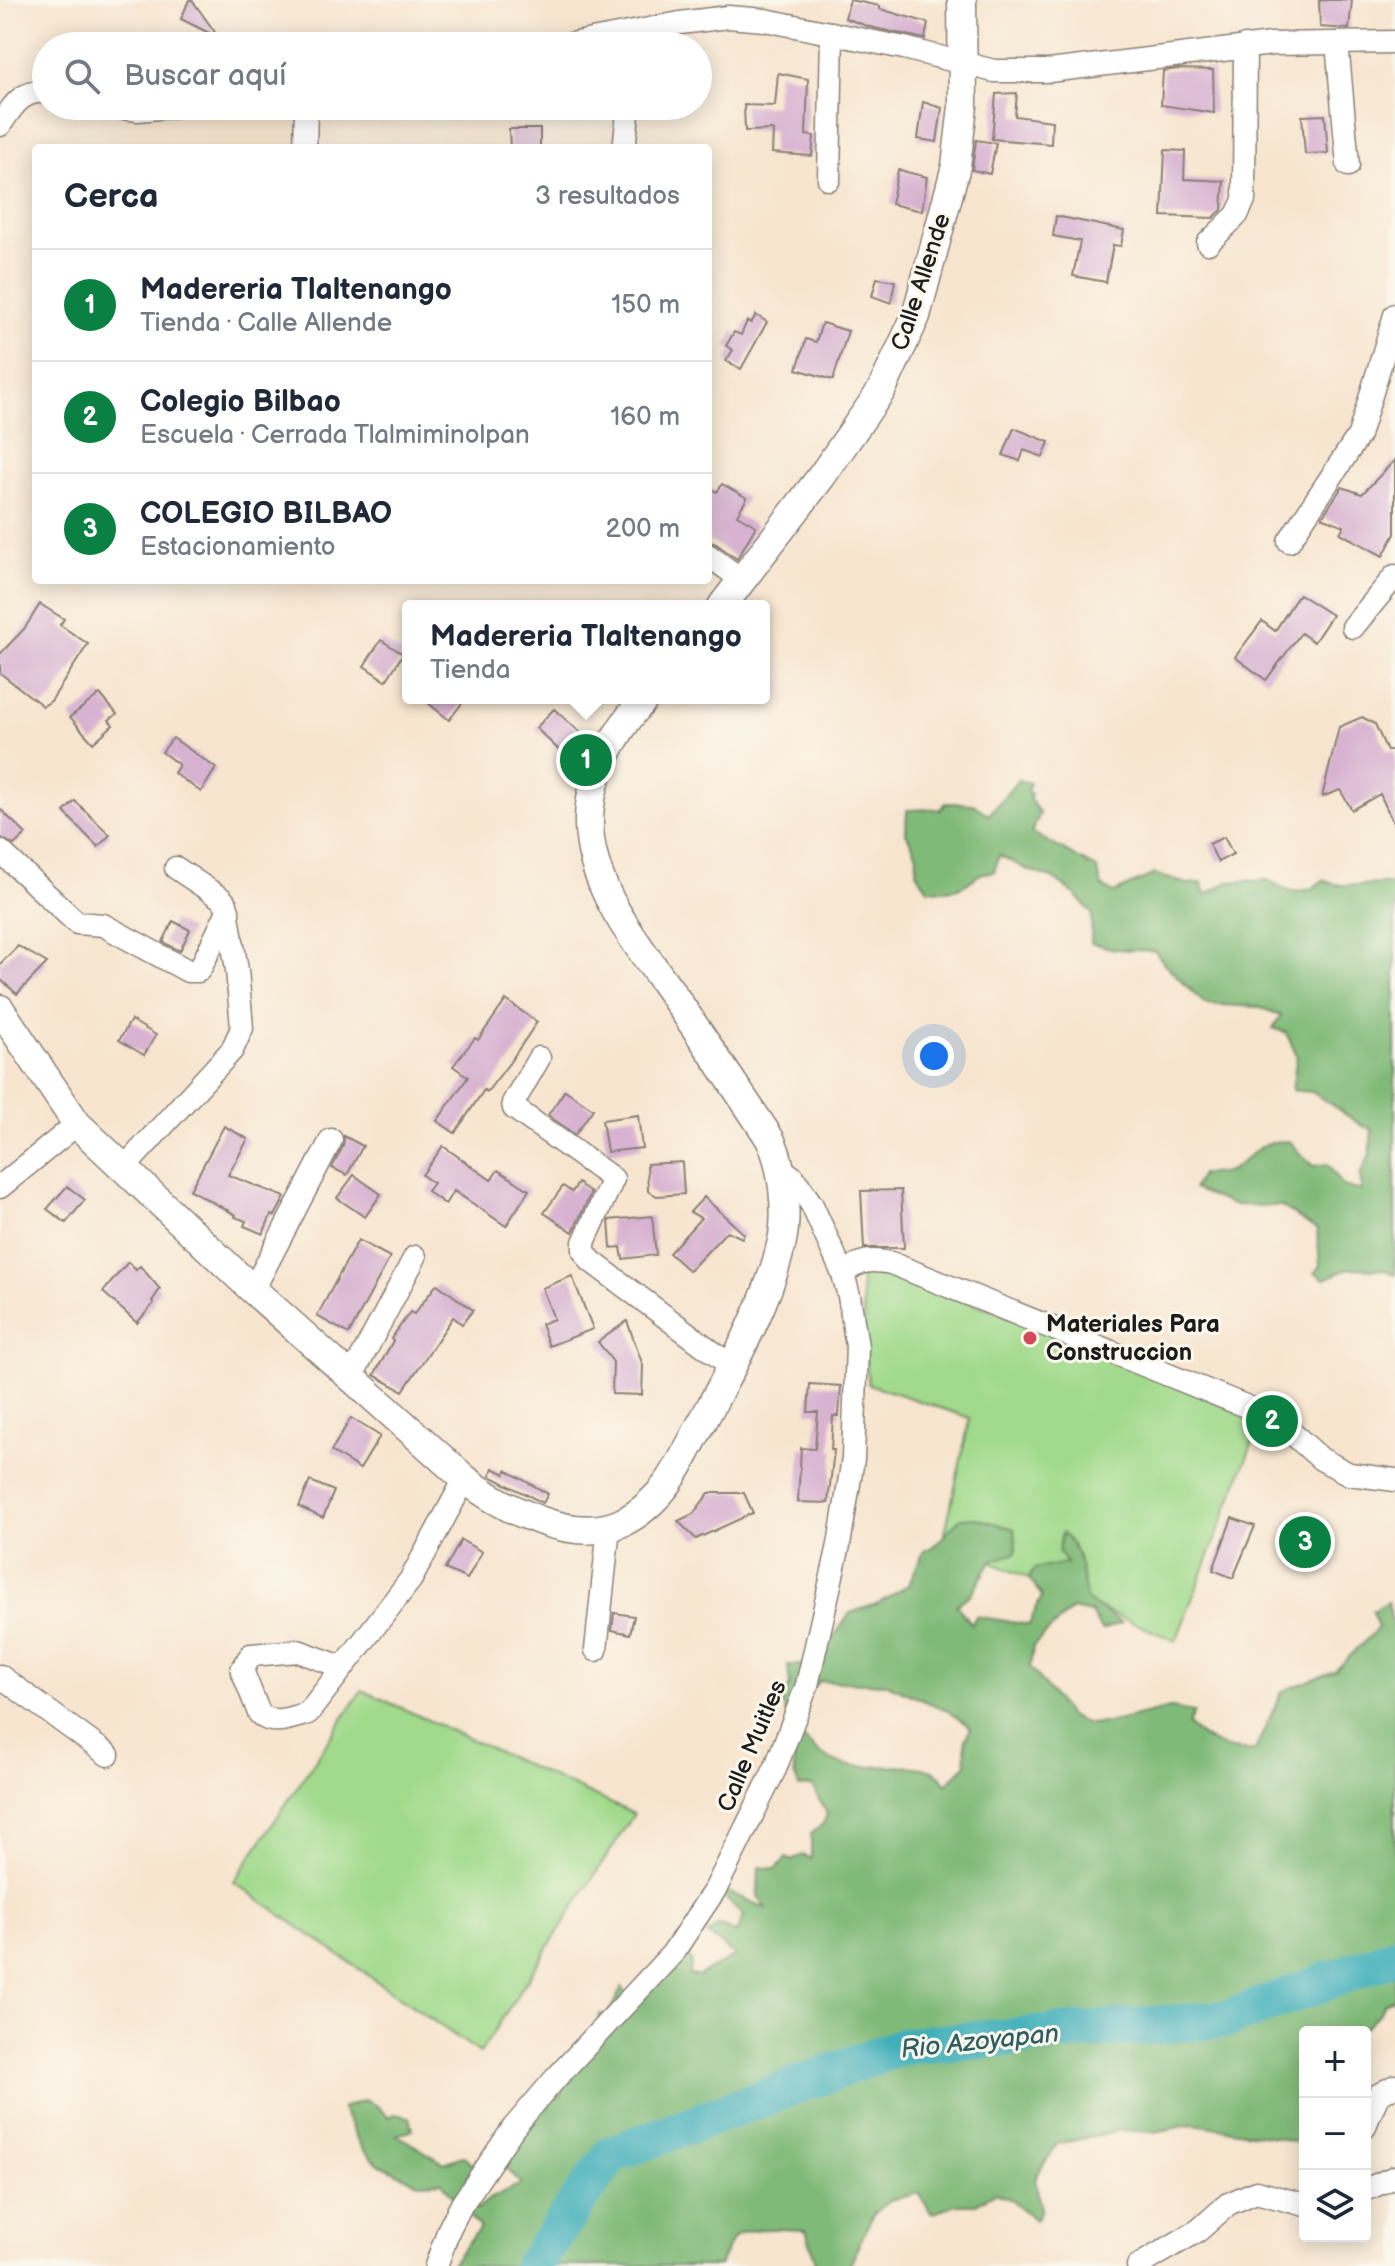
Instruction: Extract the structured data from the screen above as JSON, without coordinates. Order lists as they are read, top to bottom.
{
  "streets": {
    "street": ["Calle Allende", "Calle Muitles"]
  },
  "water": ["Rio Azoyapan"],
  "places": ["Materiales Para Construccion"],
  "page": {
    "search": "Buscar aquí",
    "heading": ["Cerca", "3 resultados"],
    "list": [
      {
        "mark": "1",
        "name": "Madereria Tlaltenango",
        "note": "Tienda · Calle Allende",
        "value": "150 m"
      },
      {
        "mark": "2",
        "name": "Colegio Bilbao",
        "note": "Escuela · Cerrada Tlalmiminolpan",
        "value": "160 m"
      },
      {
        "mark": "3",
        "name": "COLEGIO BILBAO",
        "note": "Estacionamiento",
        "value": "200 m"
      }
    ],
    "popup": ["Madereria Tlaltenango", "Tienda"],
    "pins": ["1", "2", "3"],
    "map_buttons": ["+", "−"]
  }
}
